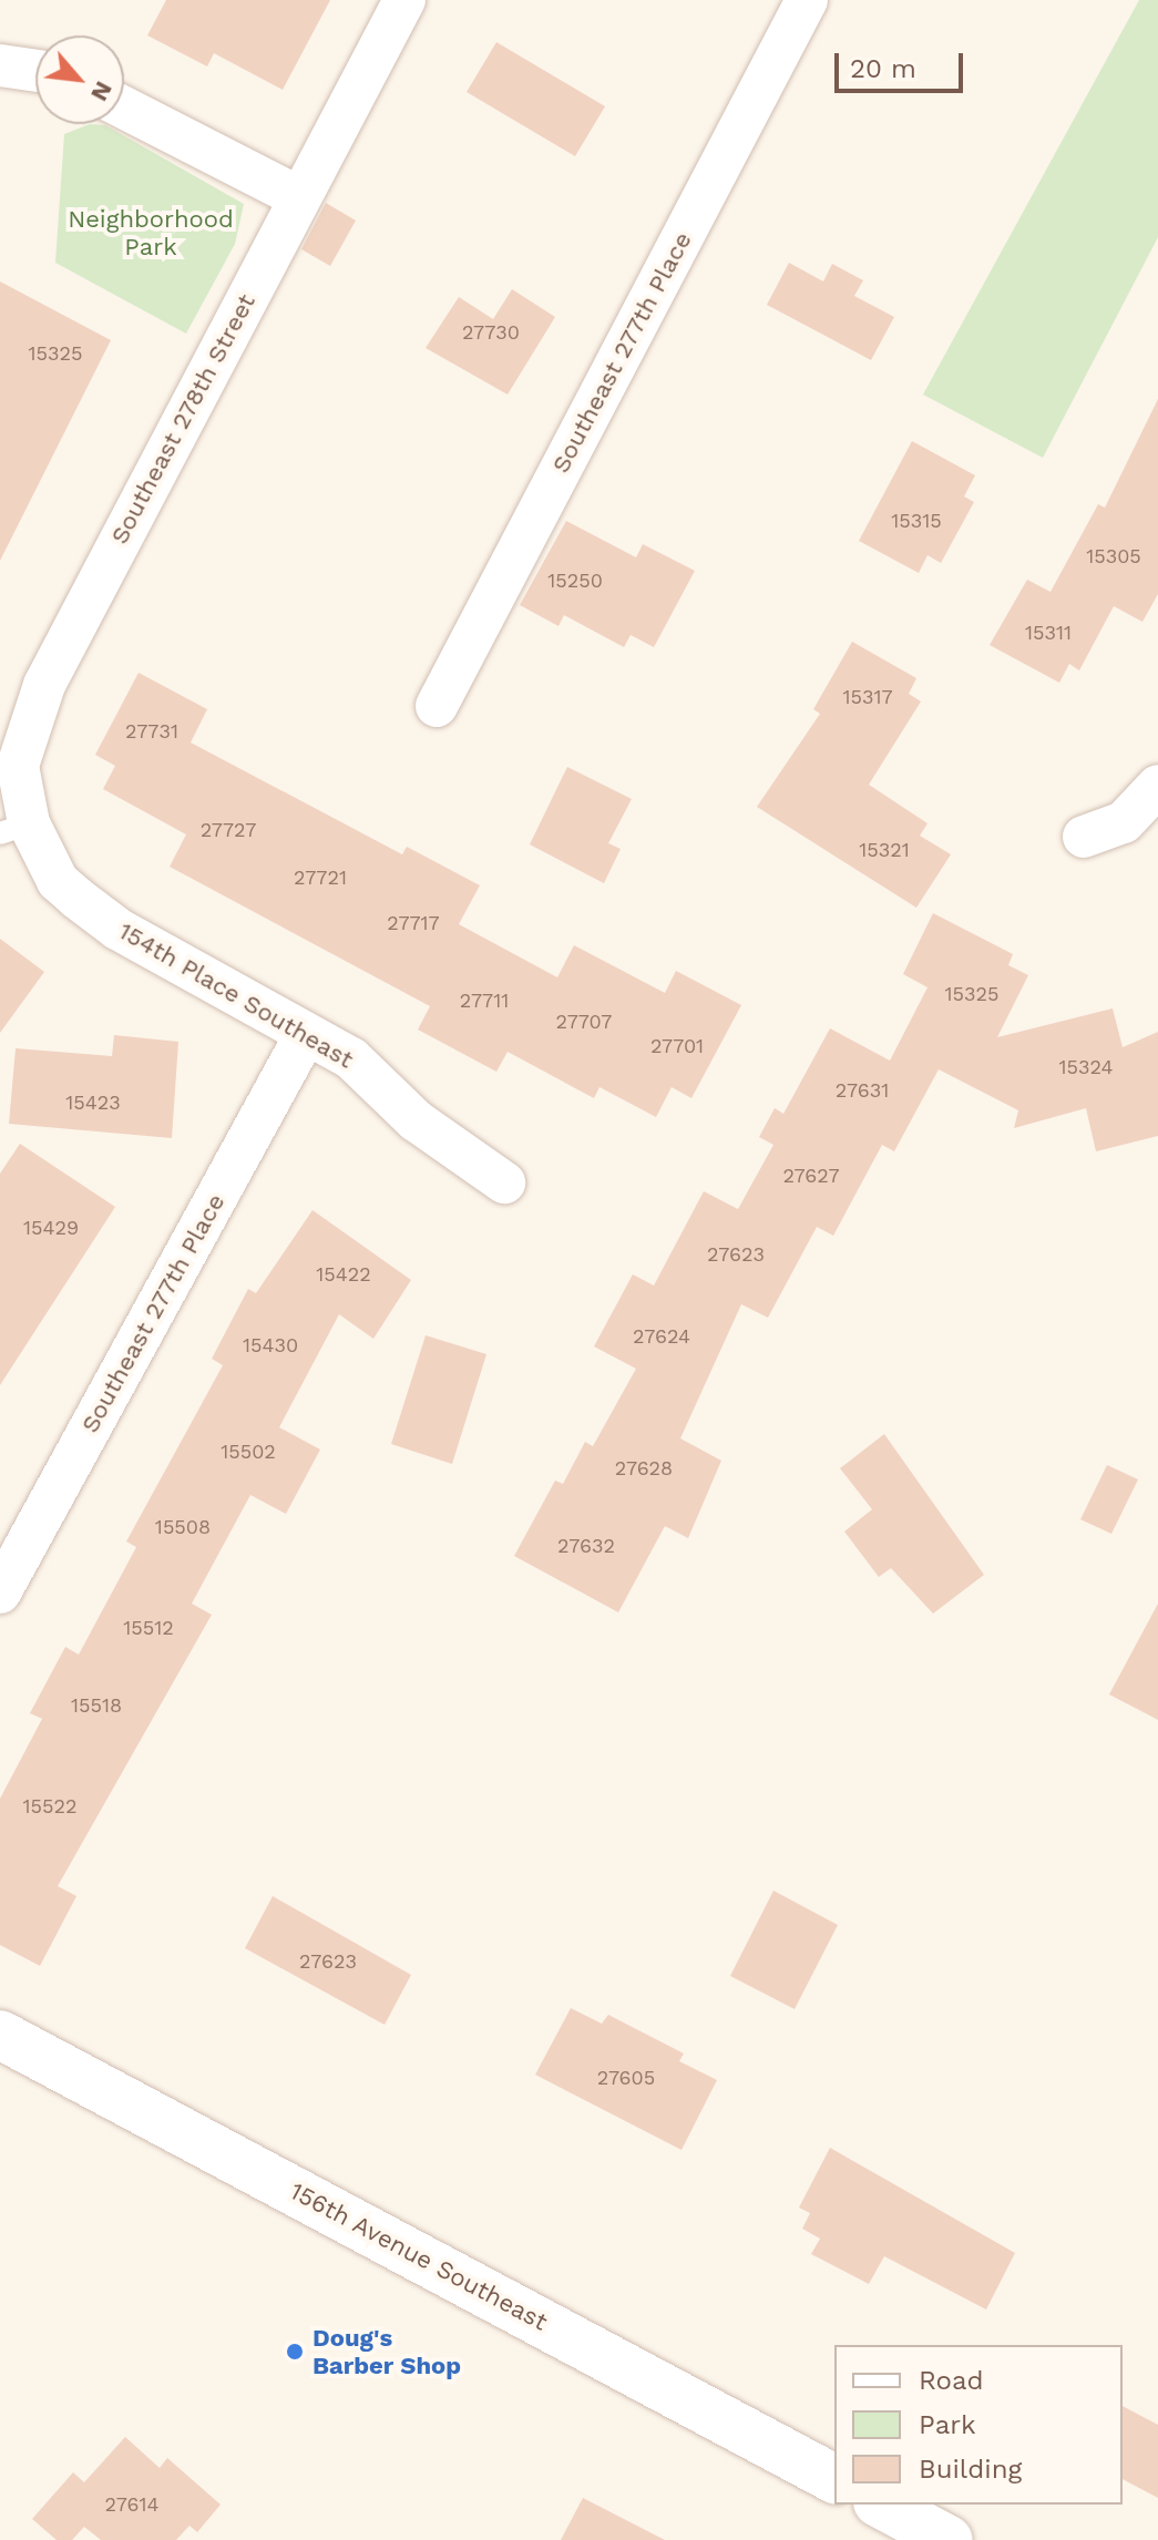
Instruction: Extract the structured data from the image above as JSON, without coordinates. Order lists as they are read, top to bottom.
{
  "streets": {
    "street": [
      "Southeast 277th Place",
      "Southeast 278th Street",
      "154th Place Southeast",
      "156th Avenue Southeast"
    ]
  },
  "crossings": [
    ["Southeast 277th Place", "154th Place Southeast"],
    ["Southeast 278th Street", "154th Place Southeast"]
  ],
  "parks": ["Neighborhood Park"],
  "places": ["Doug's Barber Shop"],
  "house_numbers": [
    "27730",
    "15325",
    "15315",
    "15305",
    "15250",
    "15311",
    "15317",
    "27731",
    "27727",
    "15321",
    "27721",
    "27717",
    "15325",
    "27711",
    "27707",
    "27701",
    "15324",
    "27631",
    "15423",
    "27627",
    "15429",
    "27623",
    "15422",
    "27624",
    "15430",
    "15502",
    "27628",
    "15508",
    "27632",
    "15512",
    "15518",
    "15522",
    "27623",
    "27605",
    "27614"
  ],
  "legend": ["Road", "Park", "Building"],
  "scale_bar": "20 m",
  "north": "bottom right"
}
